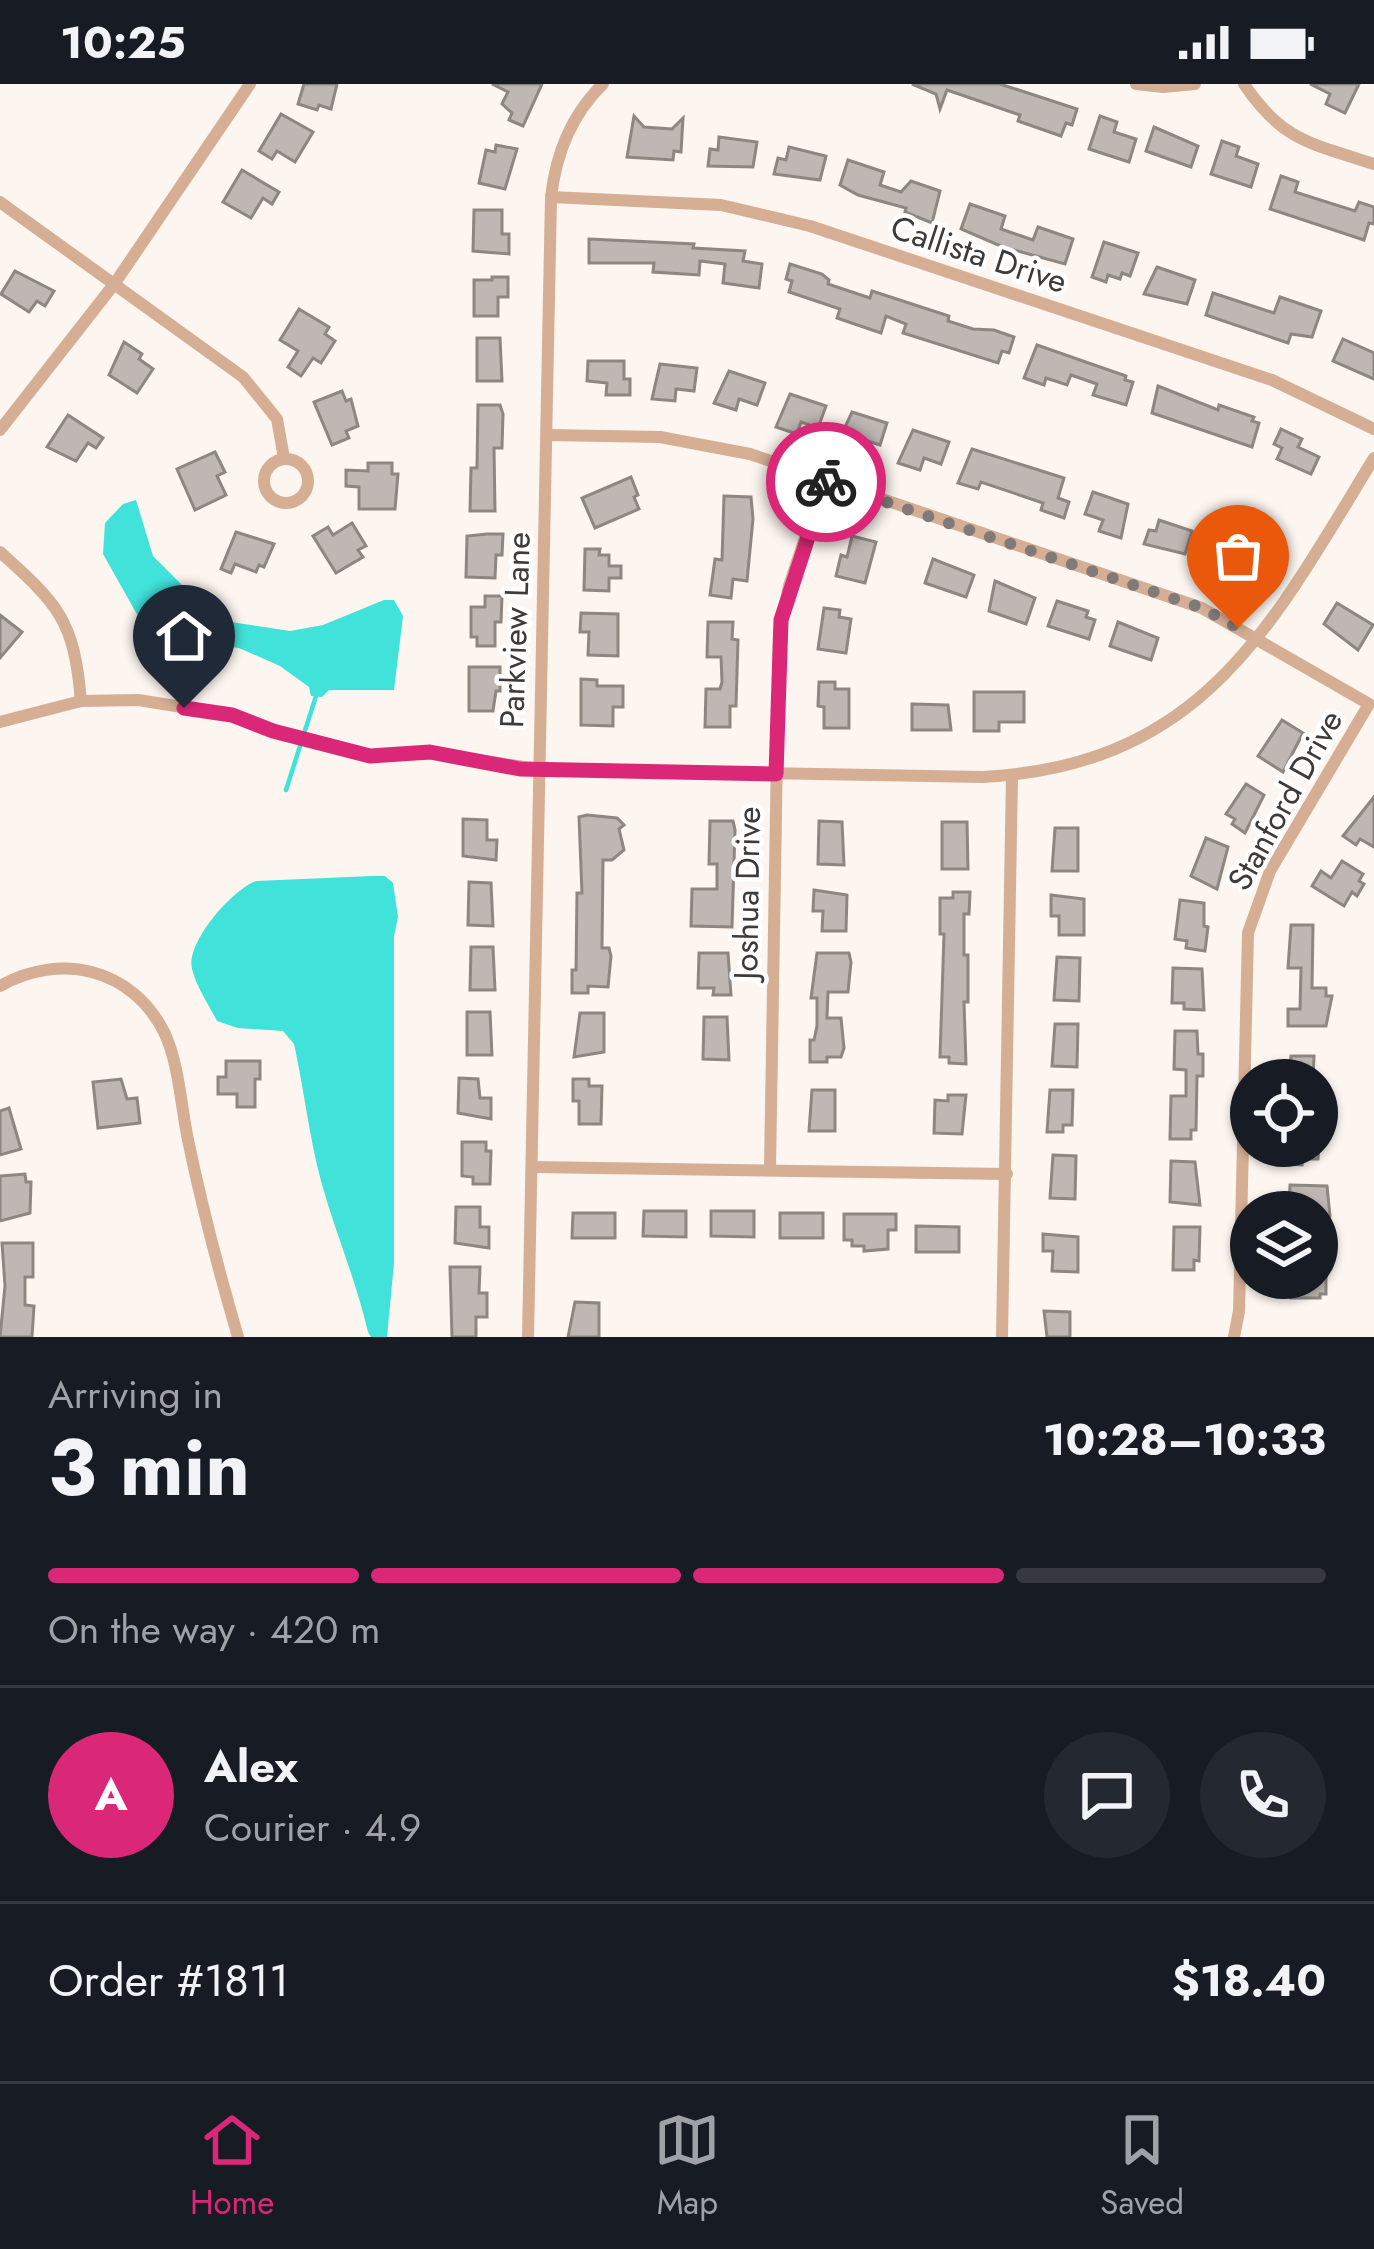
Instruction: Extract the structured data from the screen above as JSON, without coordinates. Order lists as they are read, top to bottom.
{
  "streets": {
    "street": [
      "Callista Drive",
      "Parkview Lane",
      "Stanford Drive",
      "Joshua Drive"
    ]
  },
  "crossings": [
    ["Callista Drive", "Parkview Lane"]
  ],
  "page": {
    "status": "10:25",
    "heading": ["3 min", "Arriving in", "10:28–10:33"],
    "panel": [
      "Alex",
      "Courier · 4.9",
      "Order #1811",
      "$18.40"
    ],
    "bar": "On the way · 420 m",
    "round": "A",
    "tabs": ["Home", "Map", "Saved"]
  }
}
